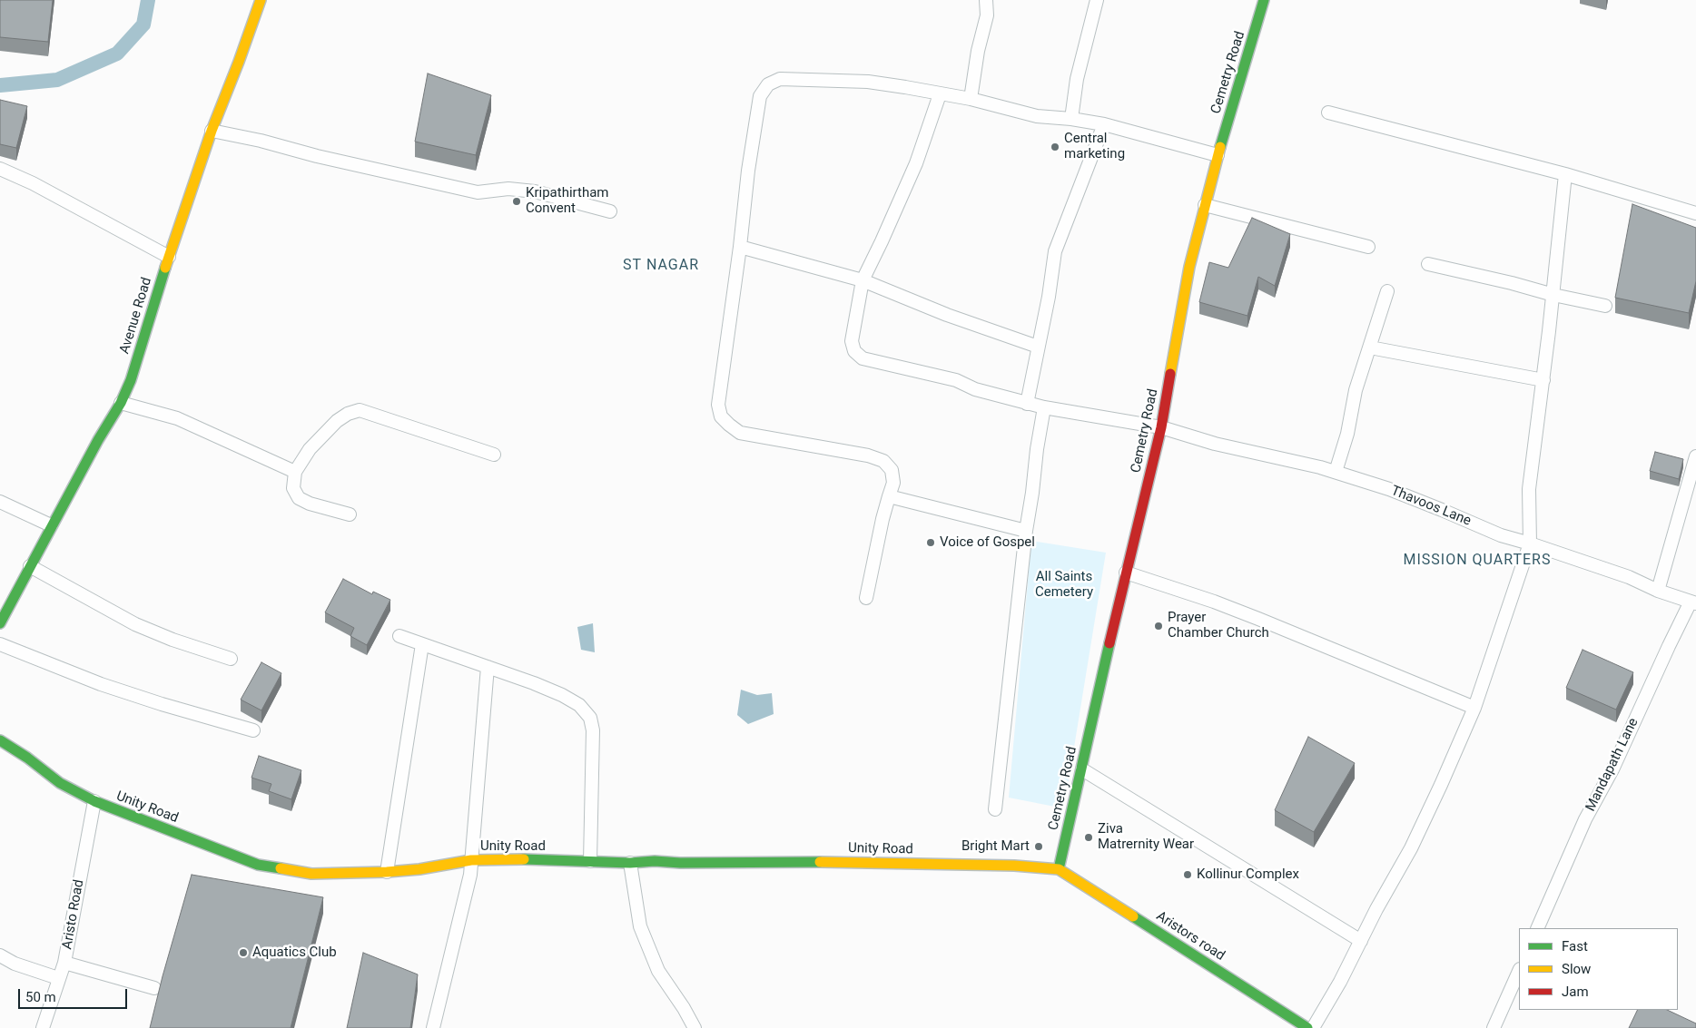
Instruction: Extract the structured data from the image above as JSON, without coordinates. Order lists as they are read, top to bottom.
{
  "streets": {
    "street": [
      "Cemetry Road",
      "Avenue Road",
      "Thavoos Lane",
      "Mandapath Lane",
      "Unity Road",
      "Aristo Road",
      "Aristors road"
    ]
  },
  "crossings": [
    ["Cemetry Road", "Thavoos Lane"],
    ["Cemetry Road", "Unity Road"],
    ["Cemetry Road", "Aristors road"],
    ["Thavoos Lane", "Mandapath Lane"],
    ["Unity Road", "Aristo Road"],
    ["Unity Road", "Aristors road"]
  ],
  "districts": ["ST NAGAR", "MISSION QUARTERS"],
  "parks": ["All Saints Cemetery"],
  "places": [
    "Central marketing",
    "Kripathirtham Convent",
    "Voice of Gospel",
    "Prayer Chamber Church",
    "Ziva Matrernity Wear",
    "Bright Mart",
    "Kollinur Complex",
    "Aquatics Club"
  ],
  "legend": ["Fast", "Slow", "Jam"],
  "scale_bar": "50 m"
}
